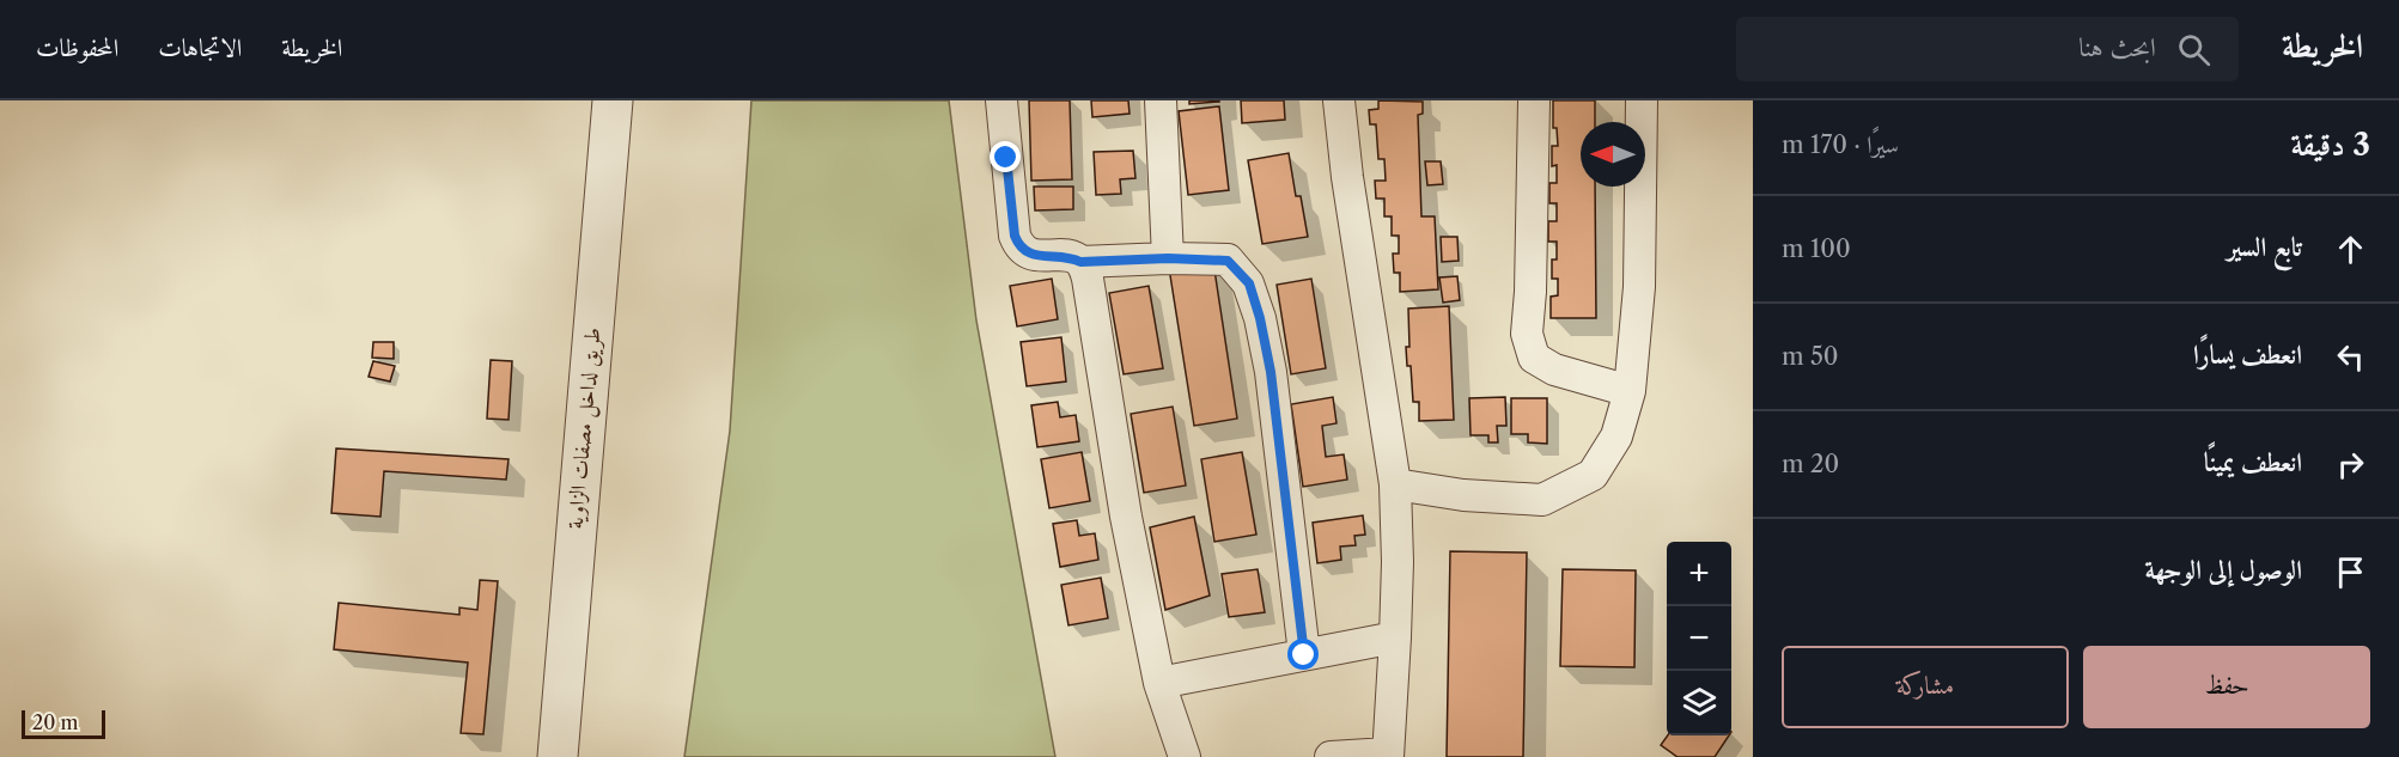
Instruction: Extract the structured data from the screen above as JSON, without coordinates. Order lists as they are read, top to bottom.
{
  "streets": {
    "street": ["طريق لداخل مصفات الزاوية"]
  },
  "scale_bar": "20 m",
  "north": "left",
  "page": {
    "header": "الخريطة",
    "search": "ابحث هنا",
    "nav": ["الخريطة", "الاتجاهات", "المحفوظات"],
    "heading": ["3 دقيقة", "سيرًا · 170 m"],
    "list": [
      ["تابع السير", "100 m"],
      ["انعطف يسارًا", "50 m"],
      ["انعطف يمينًا", "20 m"],
      "الوصول إلى الوجهة"
    ],
    "map_buttons": ["+", "−"],
    "buttons": ["حفظ", "مشاركة"],
    "scale": "20 m"
  }
}
